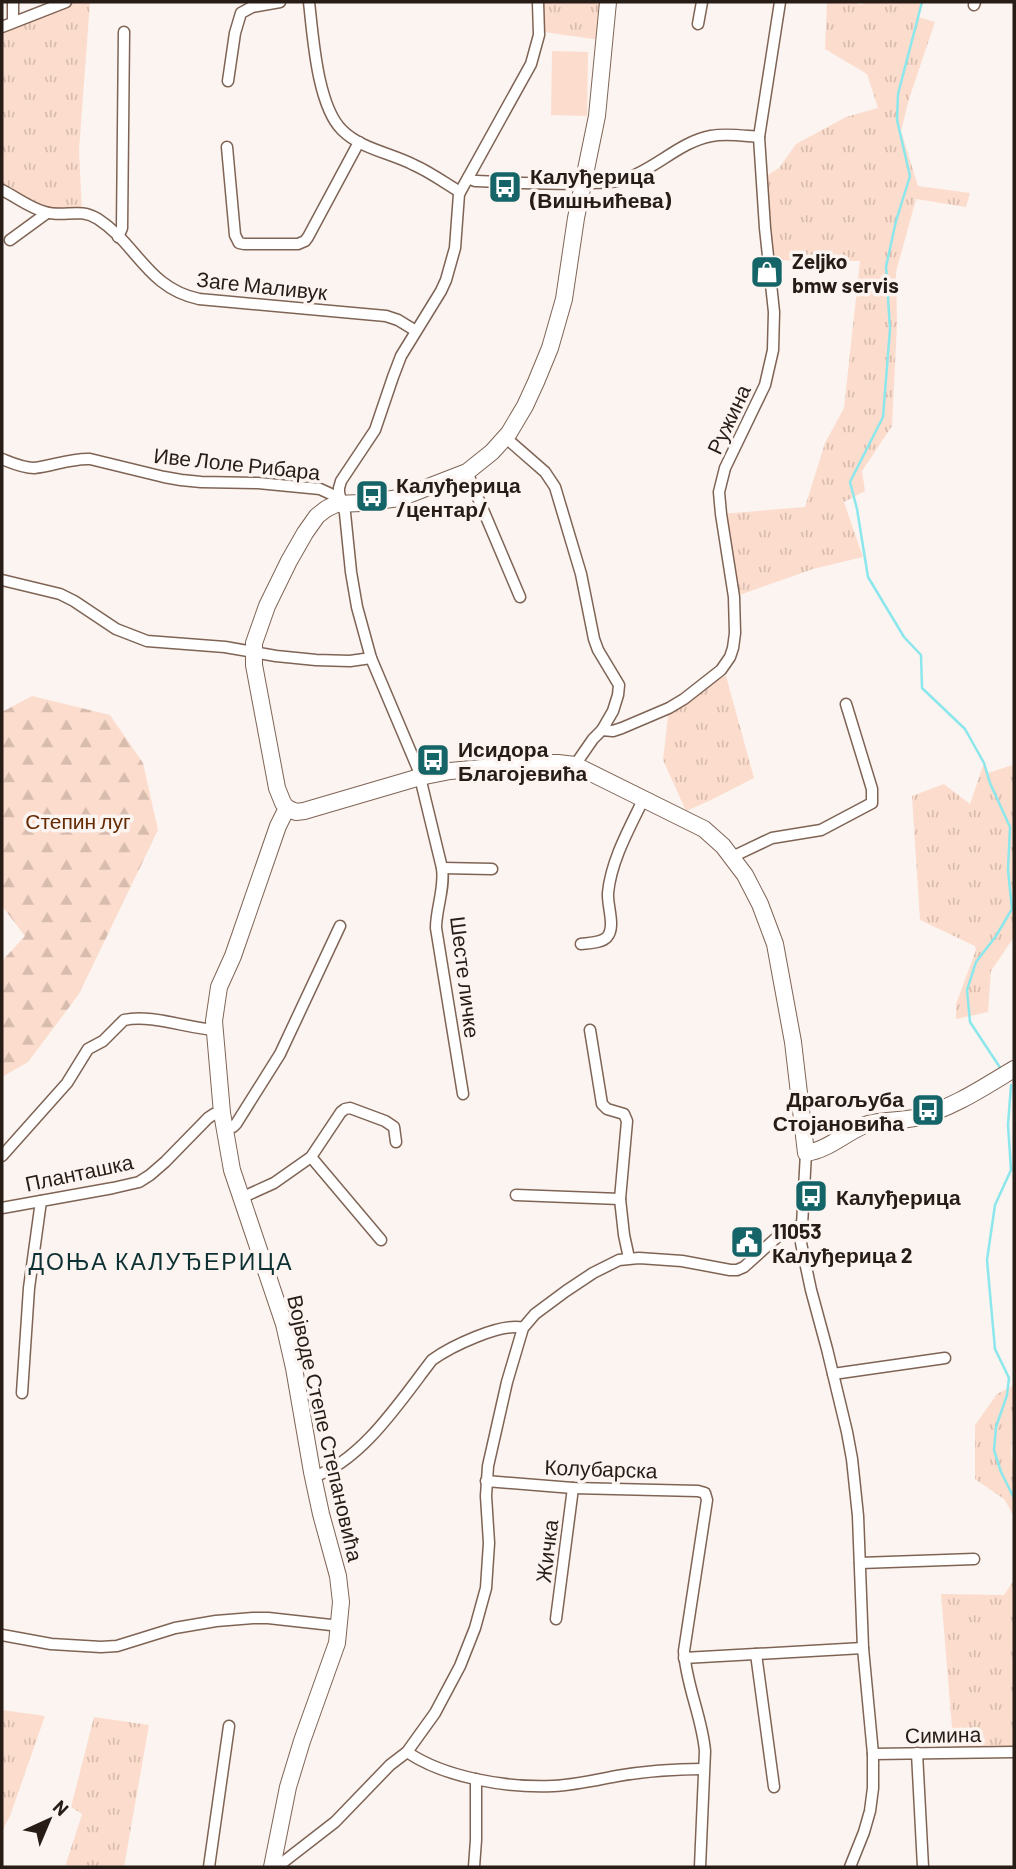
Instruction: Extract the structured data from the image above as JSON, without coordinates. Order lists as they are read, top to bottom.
{
  "streets": {
    "street": [
      "Заге Маливук",
      "Ружина",
      "Иве Лоле Рибара",
      "Шесте личке",
      "Планташка",
      "Војводе Степе Степановића",
      "Колубарска",
      "Жичка",
      "Симина"
    ]
  },
  "crossings": [
    ["Заге Маливук", "Шесте личке"],
    ["Иве Лоле Рибара", "Шесте личке"],
    ["Планташка", "Војводе Степе Степановића"],
    ["Колубарска", "Жичка"]
  ],
  "districts": ["ДОЊА КАЛУЂЕРИЦА"],
  "parks": ["Степин луг"],
  "places": {
    "bus stop": [
      "Калуђерица (Вишњићева)",
      "Калуђерица /центар/",
      "Исидора Благојевића",
      "Драгољуба Стојановића",
      "Калуђерица"
    ],
    "shop": ["Zeljko bmw servis"],
    "public building": ["11053 Калуђерица 2"]
  },
  "north": "top right"
}
